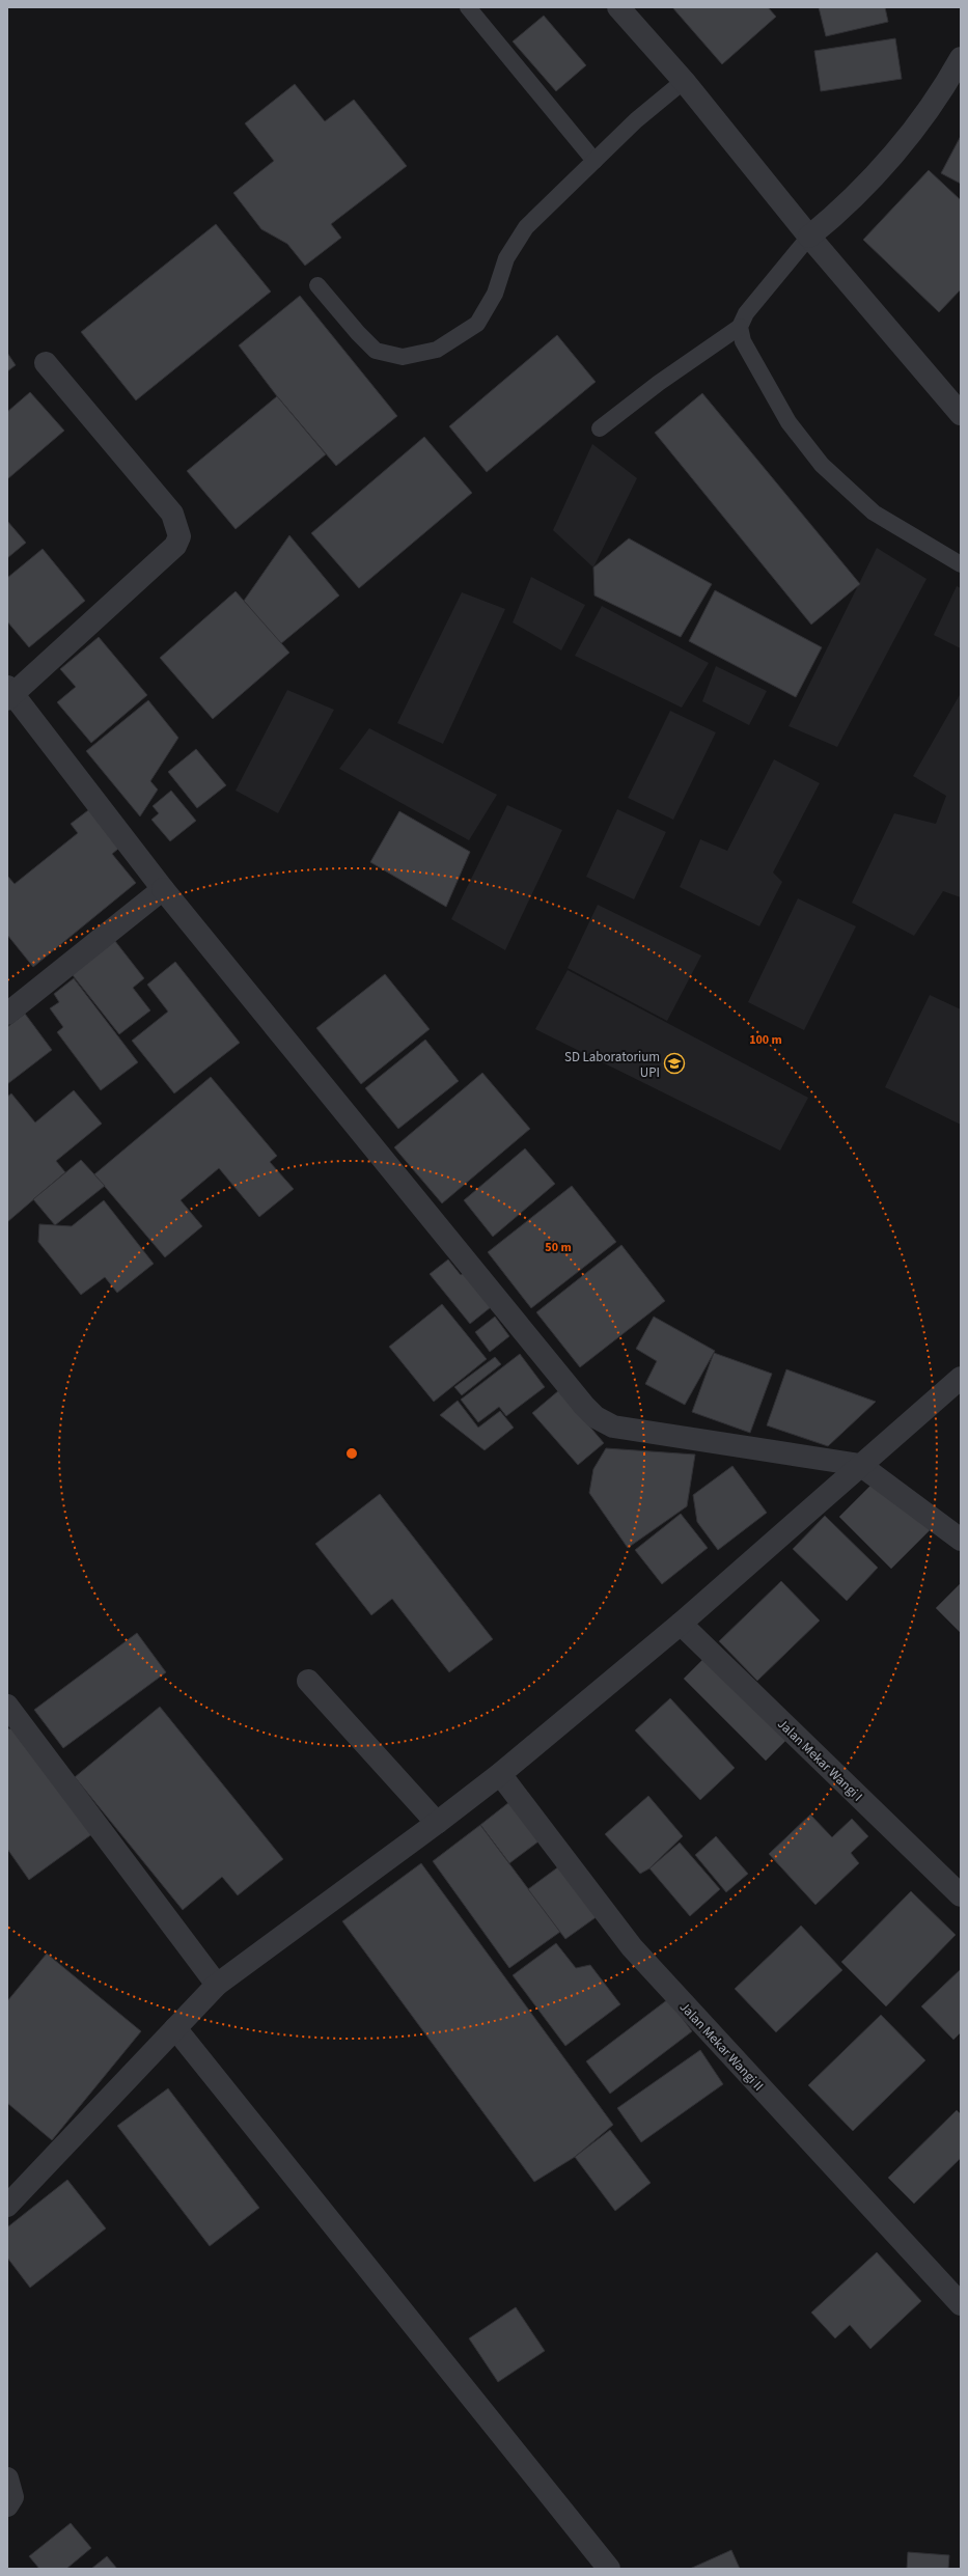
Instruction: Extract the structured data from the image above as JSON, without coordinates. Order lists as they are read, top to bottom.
{
  "streets": {
    "street": ["Jalan Mekar Wangi I", "Jalan Mekar Wangi II"]
  },
  "places": {
    "school or university": ["SD Laboratorium UPI"]
  },
  "rings": ["100 m", "50 m"]
}
